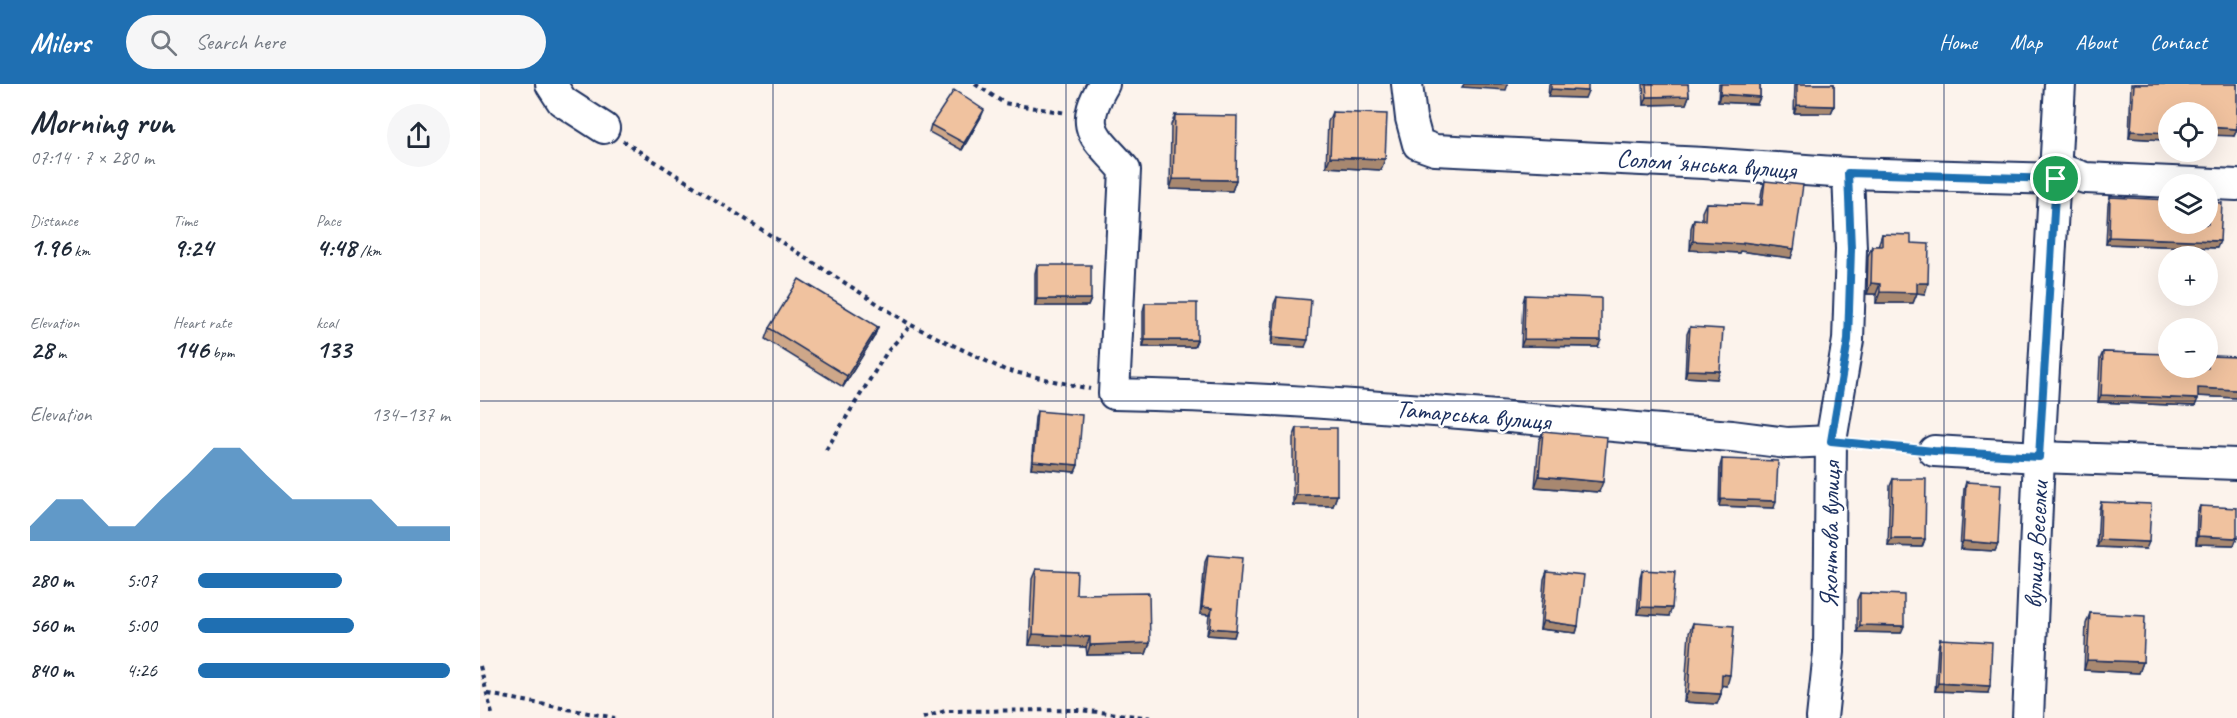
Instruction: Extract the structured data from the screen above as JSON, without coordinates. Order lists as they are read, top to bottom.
{
  "streets": {
    "street": [
      "Соломʼянська вулиця",
      "Татарська вулиця",
      "Яхонтова вулиця",
      "вулиця Веселки"
    ]
  },
  "crossings": [
    ["Соломʼянська вулиця", "Яхонтова вулиця"],
    ["Соломʼянська вулиця", "вулиця Веселки"],
    ["Татарська вулиця", "Яхонтова вулиця"]
  ],
  "page": {
    "header": "Milers",
    "search": "Search here",
    "nav": [
      "Home",
      "Map",
      "About",
      "Contact"
    ],
    "heading": ["Morning run", "07:14 · 7 × 280 m"],
    "map_buttons": ["+", "−"],
    "stats": [
      ["Distance", "1.96 km"],
      ["Time", "9:24"],
      ["Pace", "4:48 /km"],
      ["Elevation", "28 m"],
      ["Heart rate", "146 bpm"],
      ["kcal", "133"]
    ],
    "chart": ["Elevation", "134–137 m"],
    "list": [
      {
        "name": "280 m",
        "note": "5:07"
      },
      {
        "name": "560 m",
        "note": "5:00"
      },
      {
        "name": "840 m",
        "note": "4:26"
      }
    ]
  }
}
